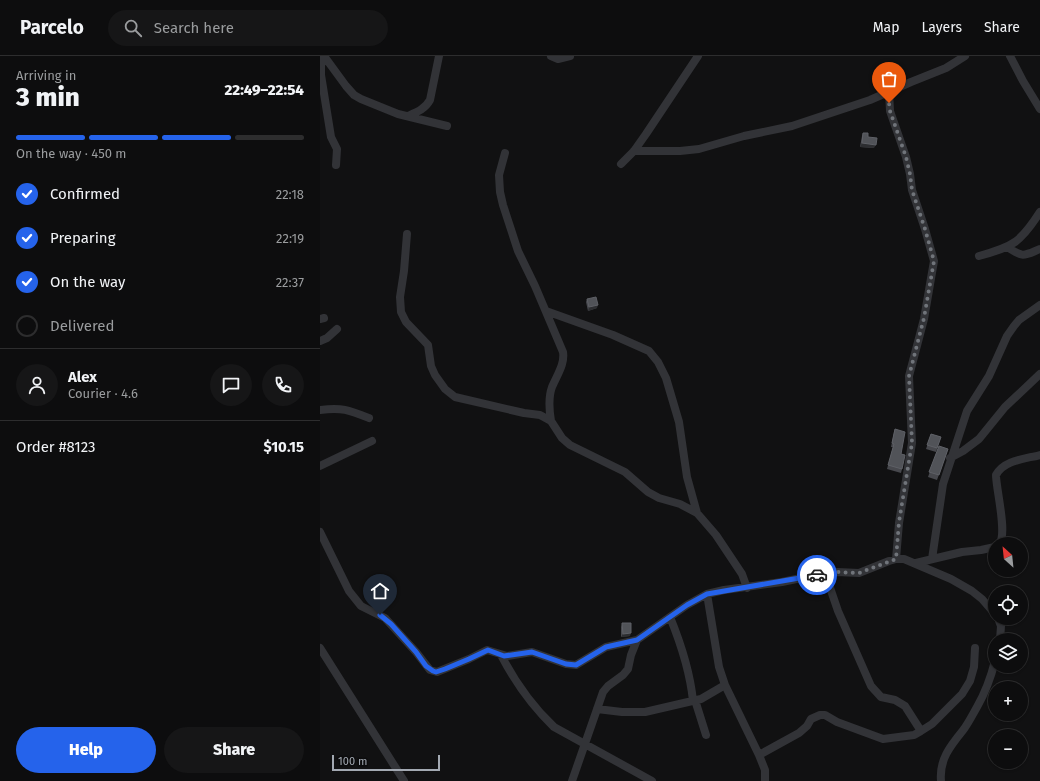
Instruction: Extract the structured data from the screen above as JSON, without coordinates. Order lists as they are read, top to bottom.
{
  "scale_bar": "100 m",
  "north": "top left",
  "page": {
    "header": "Parcelo",
    "search": "Search here",
    "nav": ["Map", "Layers", "Share"],
    "heading": ["3 min", "Arriving in", "22:49–22:54"],
    "panel": [
      "Alex",
      "Courier · 4.6",
      "Order #8123",
      "$10.15"
    ],
    "bar": "On the way · 450 m",
    "list": [
      ["Confirmed", "22:18"],
      ["Preparing", "22:19"],
      ["On the way", "22:37"],
      "Delivered"
    ],
    "map_buttons": ["+", "−"],
    "buttons": ["Help", "Share"],
    "scale": "100 m"
  }
}
